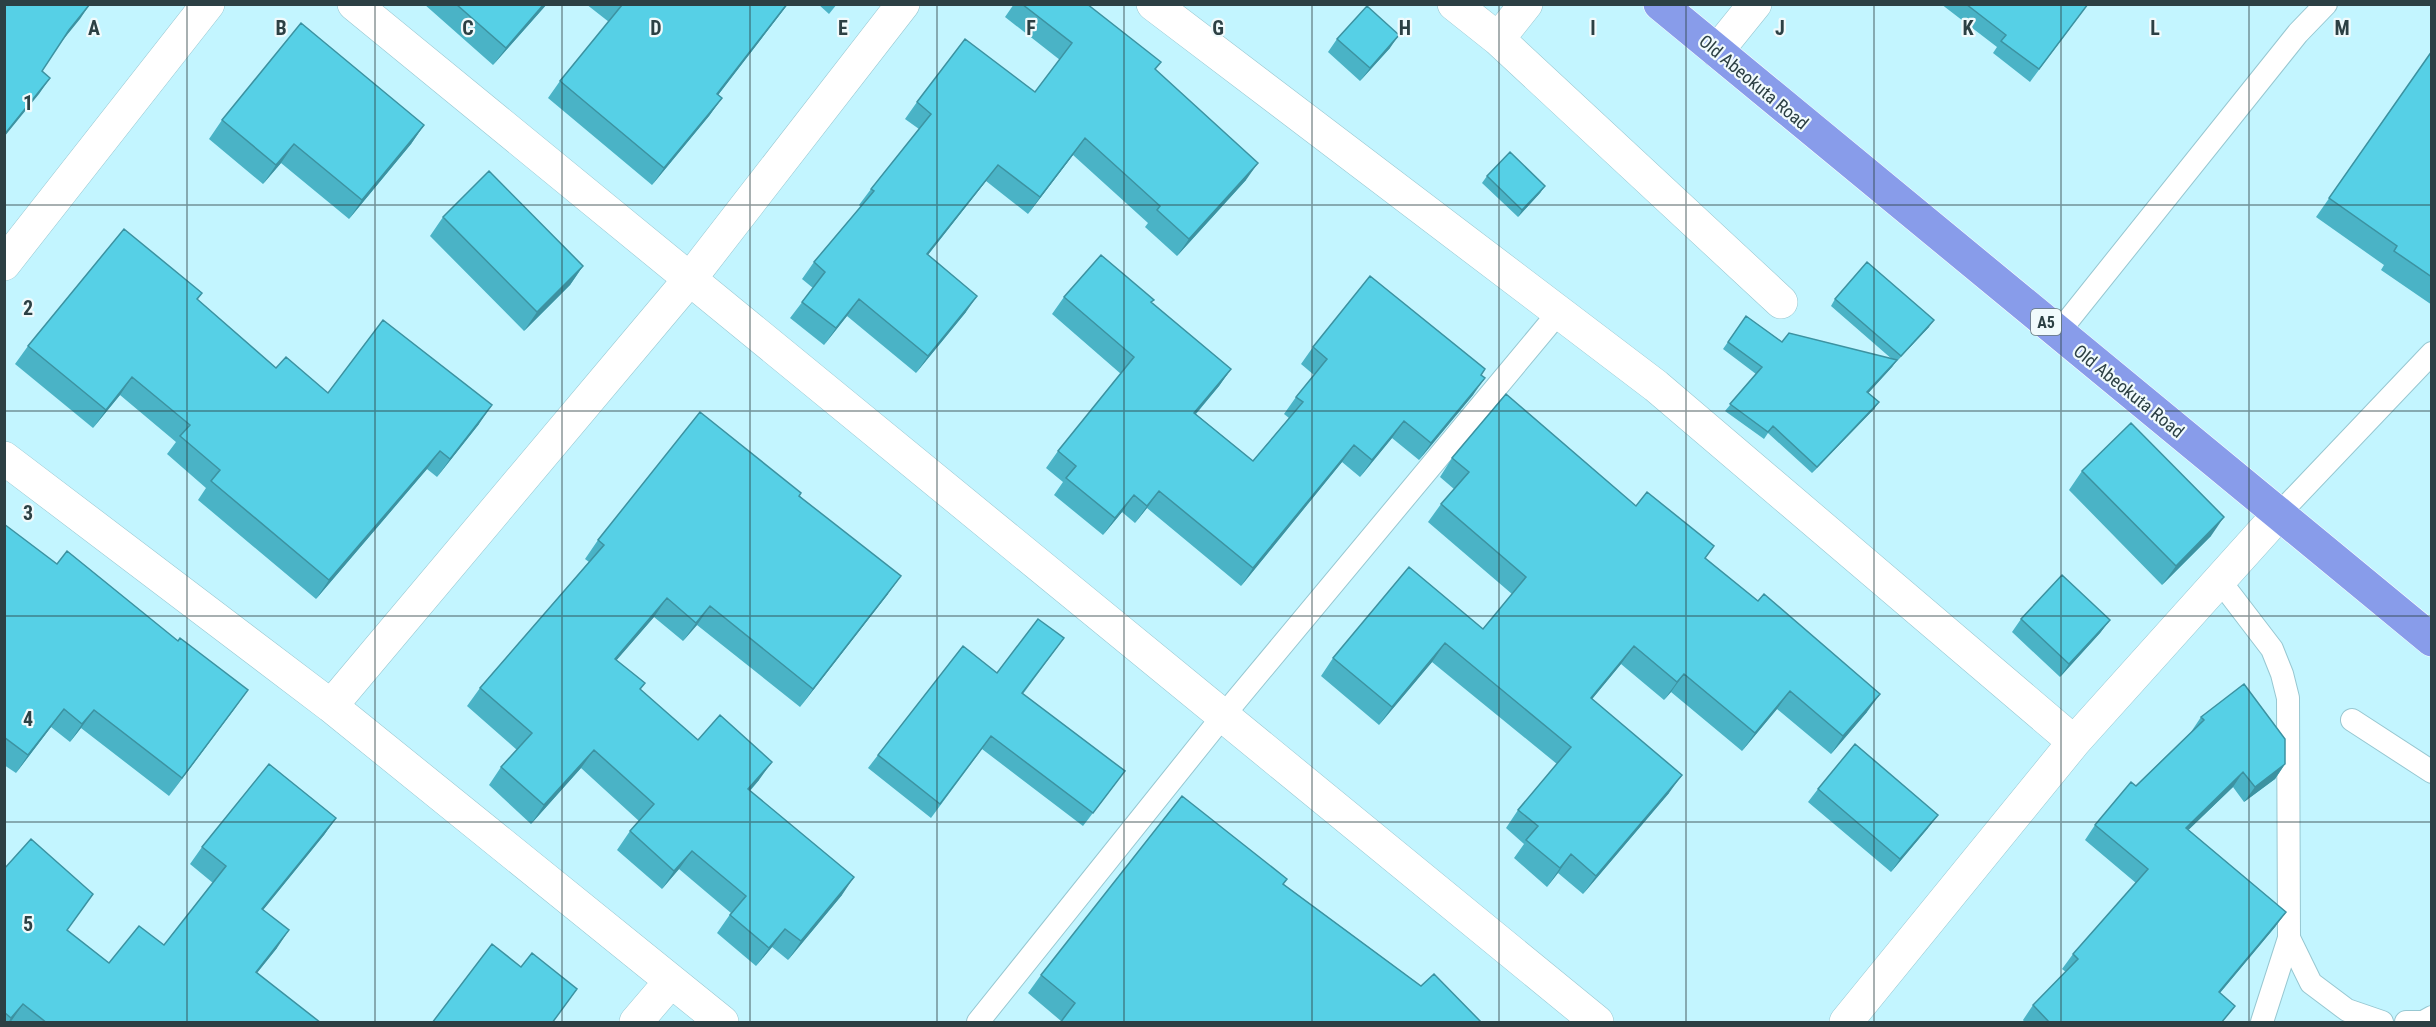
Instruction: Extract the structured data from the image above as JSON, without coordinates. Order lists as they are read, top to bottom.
{
  "streets": {
    "highway": ["Old Abeokuta Road", "A5"]
  },
  "grid": {
    "columns": [
      "A",
      "B",
      "C",
      "D",
      "E",
      "F",
      "G",
      "H",
      "I",
      "J",
      "K",
      "L",
      "M"
    ],
    "rows": [
      "1",
      "2",
      "3",
      "4",
      "5"
    ]
  }
}
